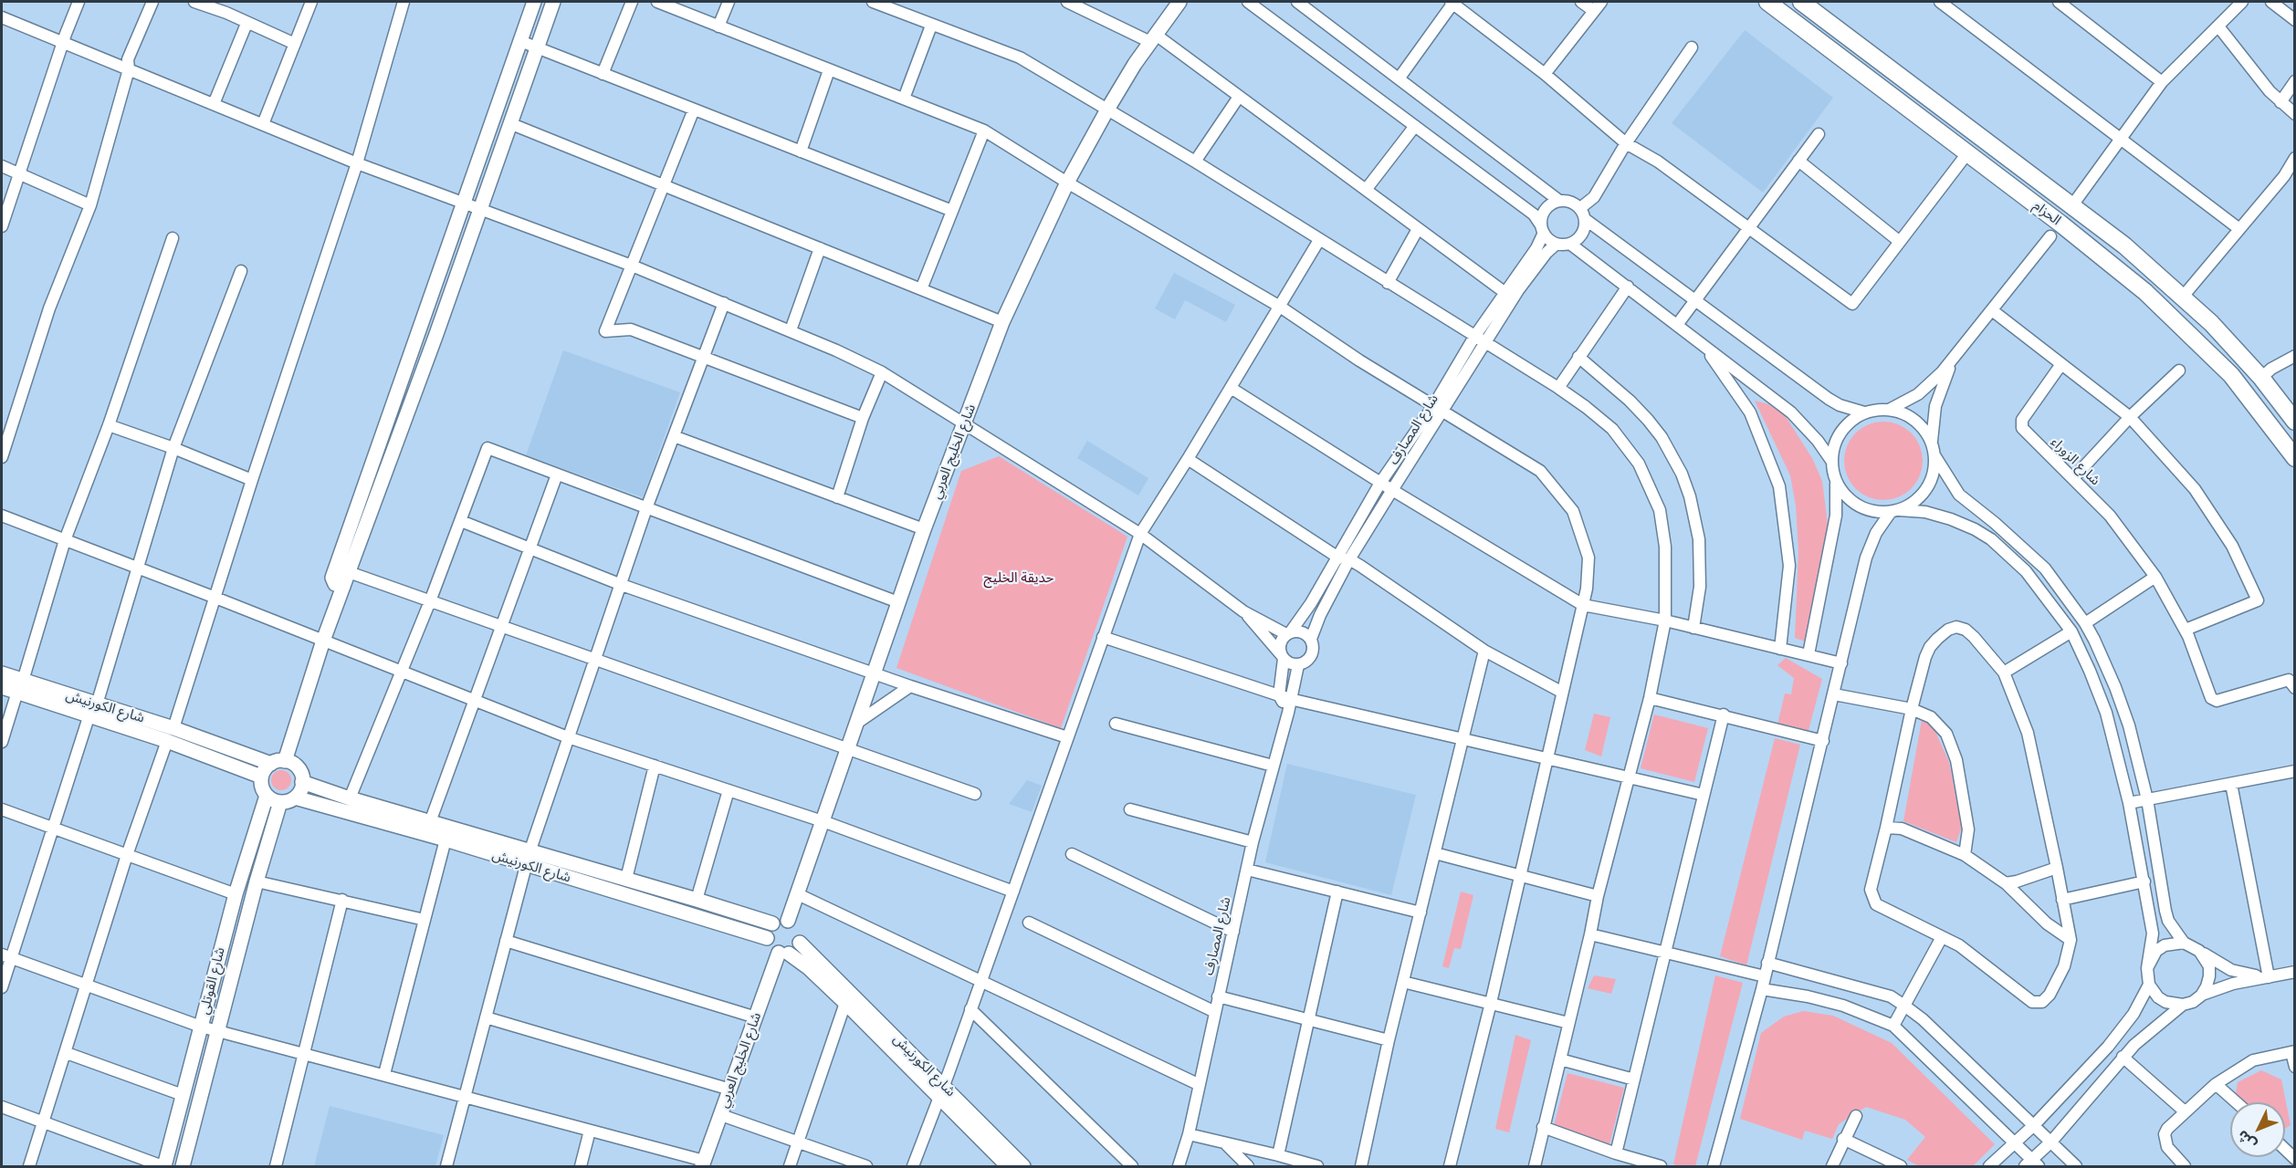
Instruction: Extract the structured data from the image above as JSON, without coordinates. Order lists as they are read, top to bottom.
{
  "streets": {
    "main road": ["الحزام"],
    "street": [
      "شارع المصارف",
      "شارع الخليج العربي",
      "شارع الزوراء",
      "شارع الكورنيش",
      "شارع القوتلي"
    ]
  },
  "crossings": [
    ["شارع الخليج العربي", "شارع الكورنيش"],
    ["شارع الكورنيش", "شارع القوتلي"]
  ],
  "parks": ["حديقة الخليج"],
  "north": "bottom left"
}
